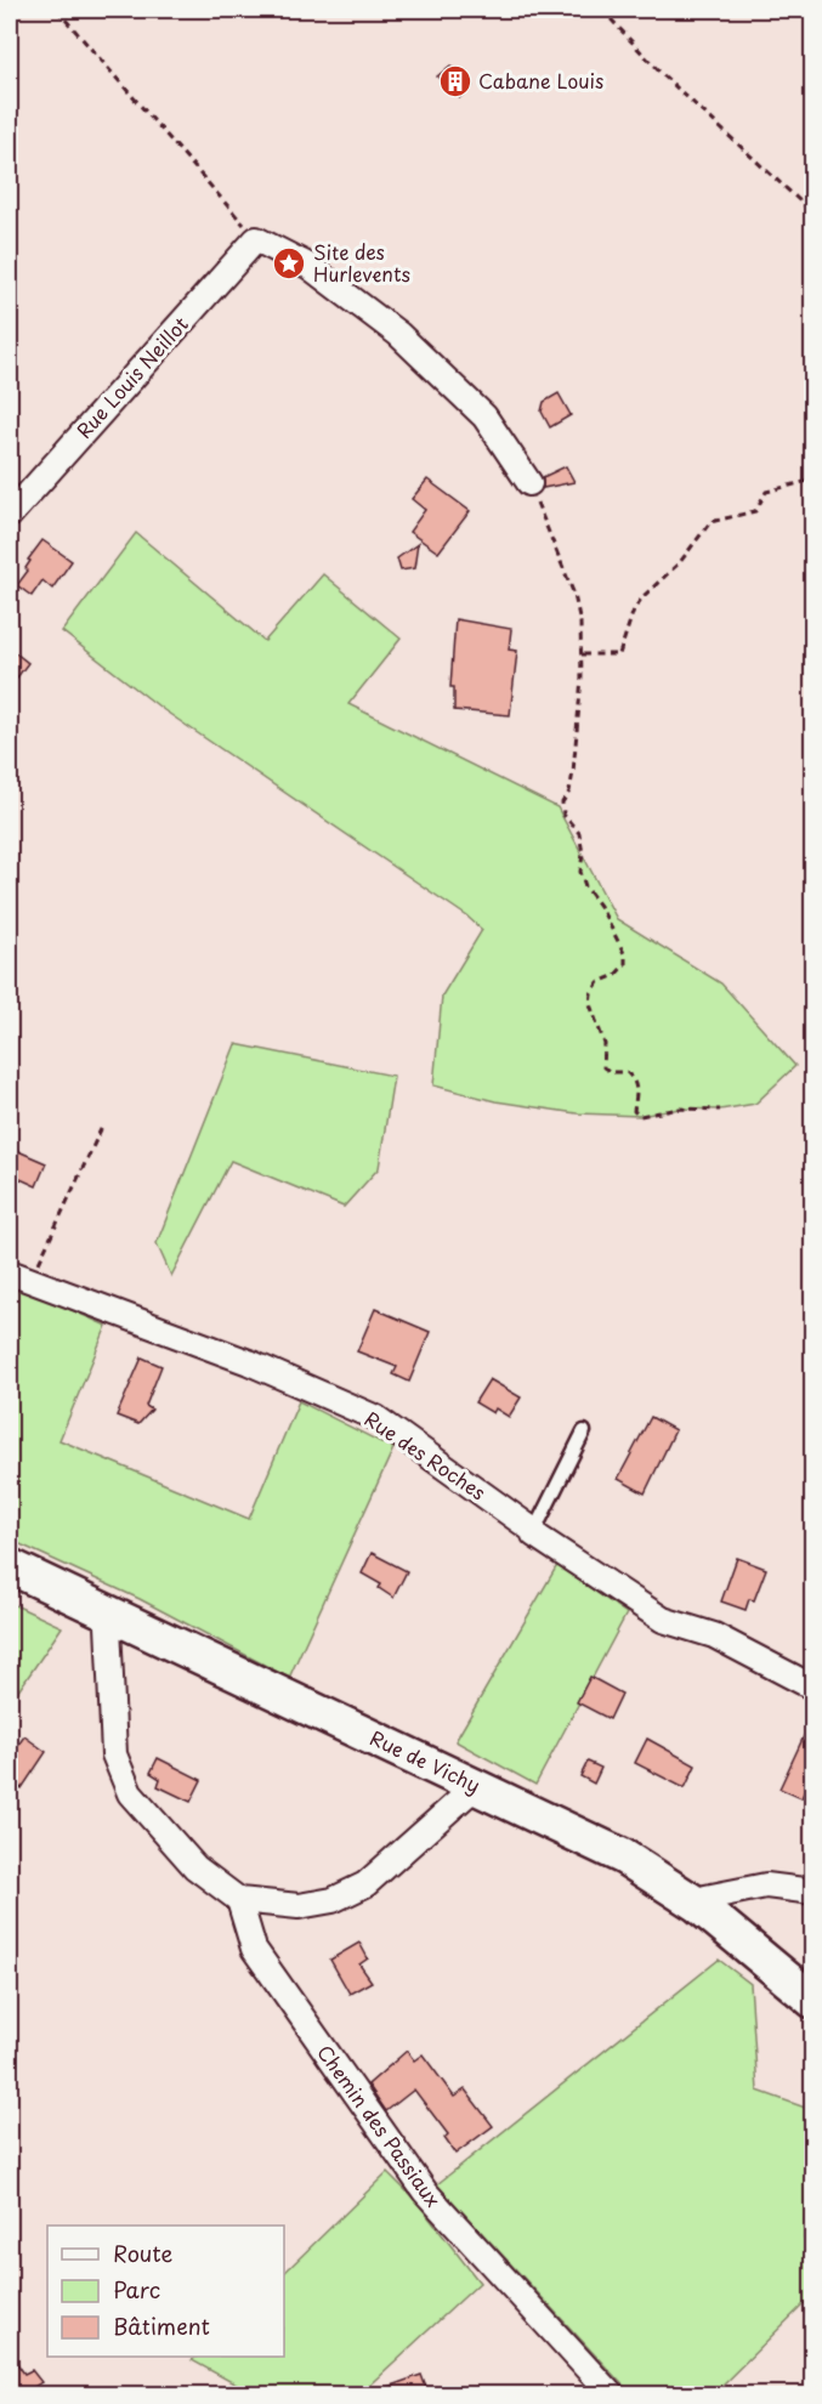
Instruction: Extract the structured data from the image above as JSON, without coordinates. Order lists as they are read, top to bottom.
{
  "streets": {
    "street": [
      "Rue Louis Neillot",
      "Rue des Roches",
      "Rue de Vichy",
      "Chemin des Passiaux"
    ]
  },
  "places": {
    "building": ["Cabane Louis"],
    "place": ["Site des Hurlevents"]
  },
  "legend": ["Route", "Parc", "Bâtiment"]
}
